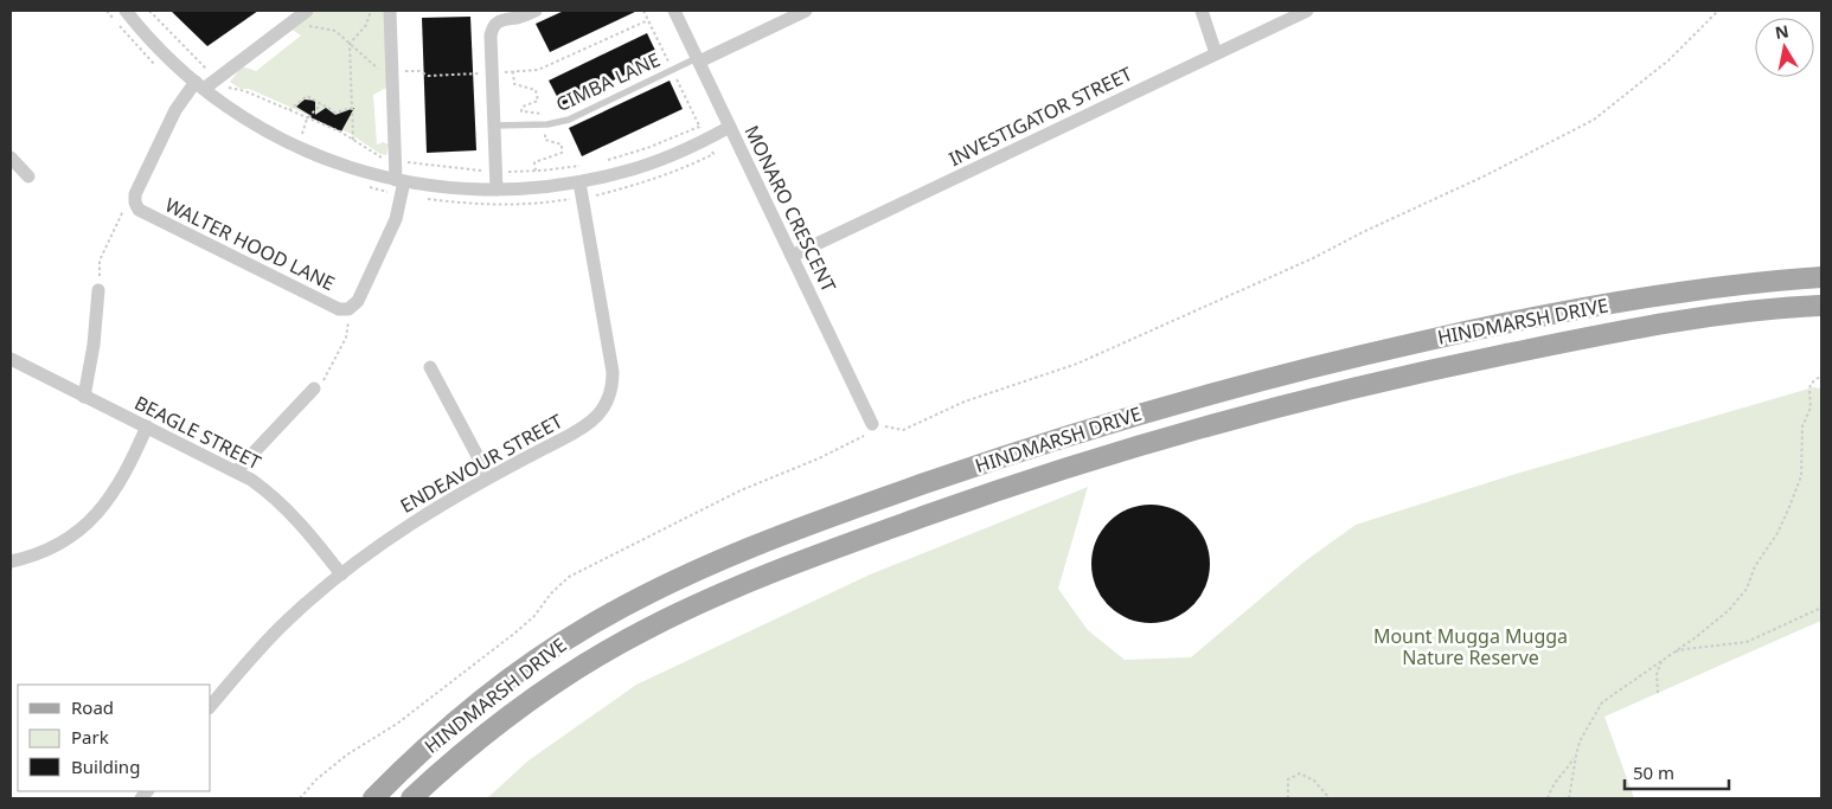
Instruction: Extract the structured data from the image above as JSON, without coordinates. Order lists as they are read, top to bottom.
{
  "streets": {
    "main road": ["HINDMARSH DRIVE"],
    "street": [
      "INVESTIGATOR STREET",
      "MONARO CRESCENT",
      "WALTER HOOD LANE",
      "BEAGLE STREET",
      "ENDEAVOUR STREET"
    ],
    "lane": ["CIMBA LANE"]
  },
  "crossings": [
    ["CIMBA LANE", "MONARO CRESCENT"],
    ["INVESTIGATOR STREET", "MONARO CRESCENT"],
    ["BEAGLE STREET", "ENDEAVOUR STREET"]
  ],
  "parks": ["Mount Mugga Mugga Nature Reserve"],
  "legend": ["Road", "Park", "Building"],
  "scale_bar": "50 m",
  "north": "top"
}
